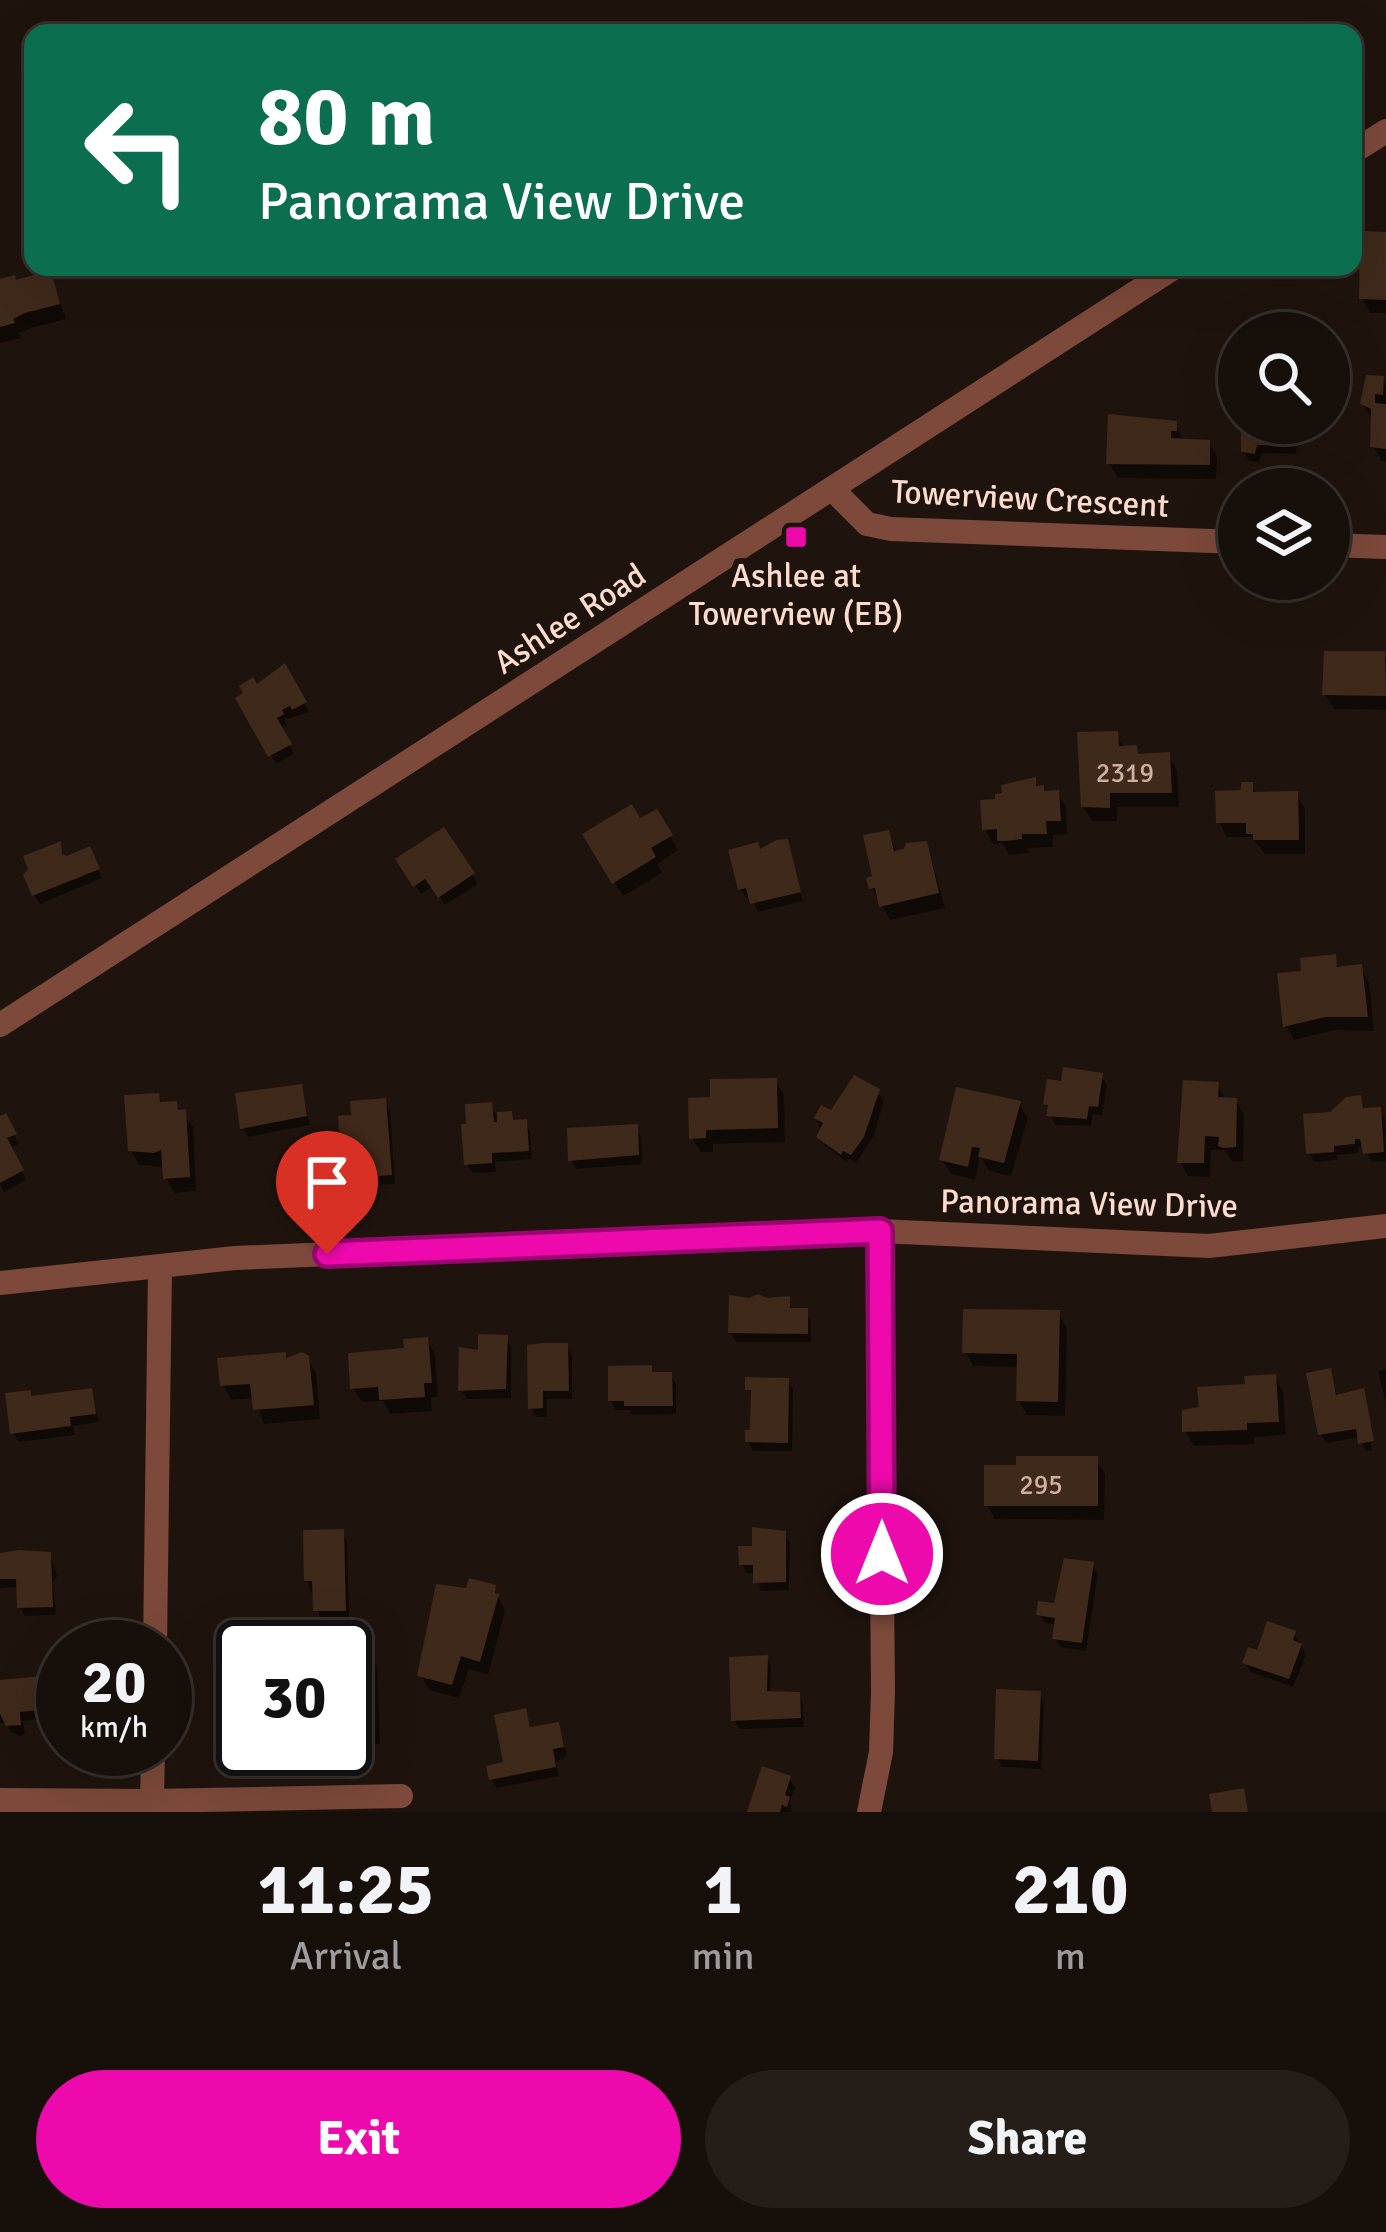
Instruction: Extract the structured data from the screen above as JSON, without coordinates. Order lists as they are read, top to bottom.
{
  "streets": {
    "street": ["Towerview Crescent", "Ashlee Road", "Panorama View Drive"]
  },
  "crossings": [
    ["Towerview Crescent", "Ashlee Road"]
  ],
  "places": {
    "transit": ["Ashlee at Towerview (EB)"]
  },
  "house_numbers": ["2319", "295"],
  "page": {
    "turn": ["80 m", "Panorama View Drive"],
    "speed": "20 km/h",
    "limit": "30",
    "eta": [
      "11:25",
      "Arrival",
      "1",
      "min",
      "210",
      "m"
    ],
    "buttons": ["Exit", "Share"]
  }
}
